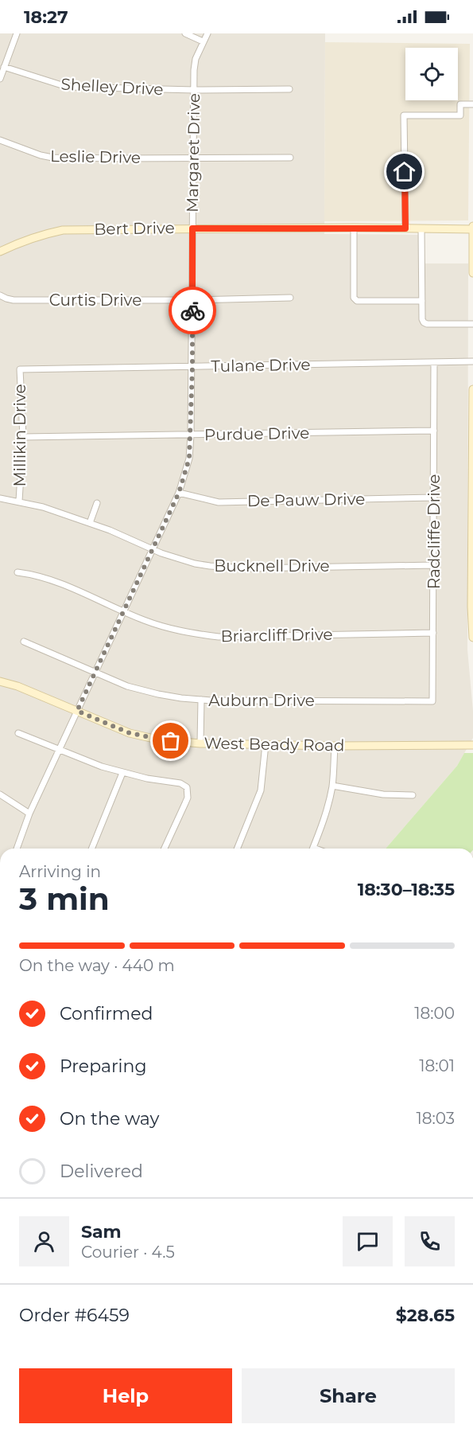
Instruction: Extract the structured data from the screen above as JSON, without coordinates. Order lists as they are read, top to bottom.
{
  "streets": {
    "street": [
      "Shelley Drive",
      "Margaret Drive",
      "Leslie Drive",
      "Bert Drive",
      "Curtis Drive",
      "Tulane Drive",
      "Purdue Drive",
      "Millikin Drive",
      "De Pauw Drive",
      "Radcliffe Drive",
      "Bucknell Drive",
      "Briarcliff Drive",
      "Auburn Drive",
      "West Beady Road"
    ]
  },
  "crossings": [
    ["Shelley Drive", "Margaret Drive"],
    ["Margaret Drive", "Leslie Drive"],
    ["Margaret Drive", "Bert Drive"],
    ["Margaret Drive", "Curtis Drive"],
    ["Margaret Drive", "Tulane Drive"],
    ["Margaret Drive", "Purdue Drive"],
    ["Margaret Drive", "De Pauw Drive"],
    ["Margaret Drive", "Bucknell Drive"],
    ["Margaret Drive", "Briarcliff Drive"],
    ["Margaret Drive", "Auburn Drive"],
    ["Margaret Drive", "West Beady Road"],
    ["Tulane Drive", "Millikin Drive"],
    ["Tulane Drive", "Radcliffe Drive"],
    ["Purdue Drive", "Millikin Drive"],
    ["Purdue Drive", "Radcliffe Drive"],
    ["Millikin Drive", "Bucknell Drive"],
    ["De Pauw Drive", "Radcliffe Drive"],
    ["Radcliffe Drive", "Bucknell Drive"],
    ["Radcliffe Drive", "Briarcliff Drive"],
    ["Radcliffe Drive", "Auburn Drive"]
  ],
  "page": {
    "status": "18:27",
    "heading": ["3 min", "Arriving in", "18:30–18:35"],
    "panel": [
      "Sam",
      "Courier · 4.5",
      "Order #6459",
      "$28.65"
    ],
    "bar": "On the way · 440 m",
    "list": [
      ["Confirmed", "18:00"],
      ["Preparing", "18:01"],
      ["On the way", "18:03"],
      "Delivered"
    ],
    "buttons": ["Help", "Share"]
  }
}
